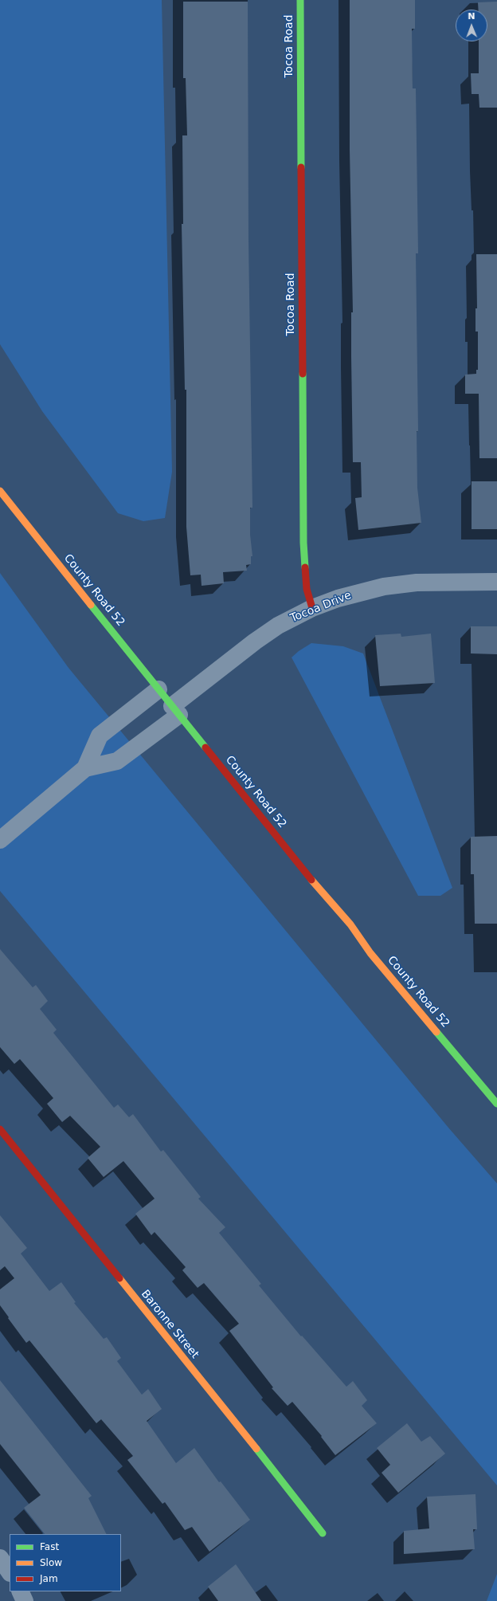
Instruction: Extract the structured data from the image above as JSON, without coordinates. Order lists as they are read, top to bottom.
{
  "streets": {
    "street": [
      "Tocoa Road",
      "County Road 52",
      "Tocoa Drive",
      "Baronne Street"
    ]
  },
  "crossings": [
    ["Tocoa Road", "Tocoa Drive"],
    ["County Road 52", "Tocoa Drive"]
  ],
  "legend": ["Fast", "Slow", "Jam"],
  "north": "top"
}
